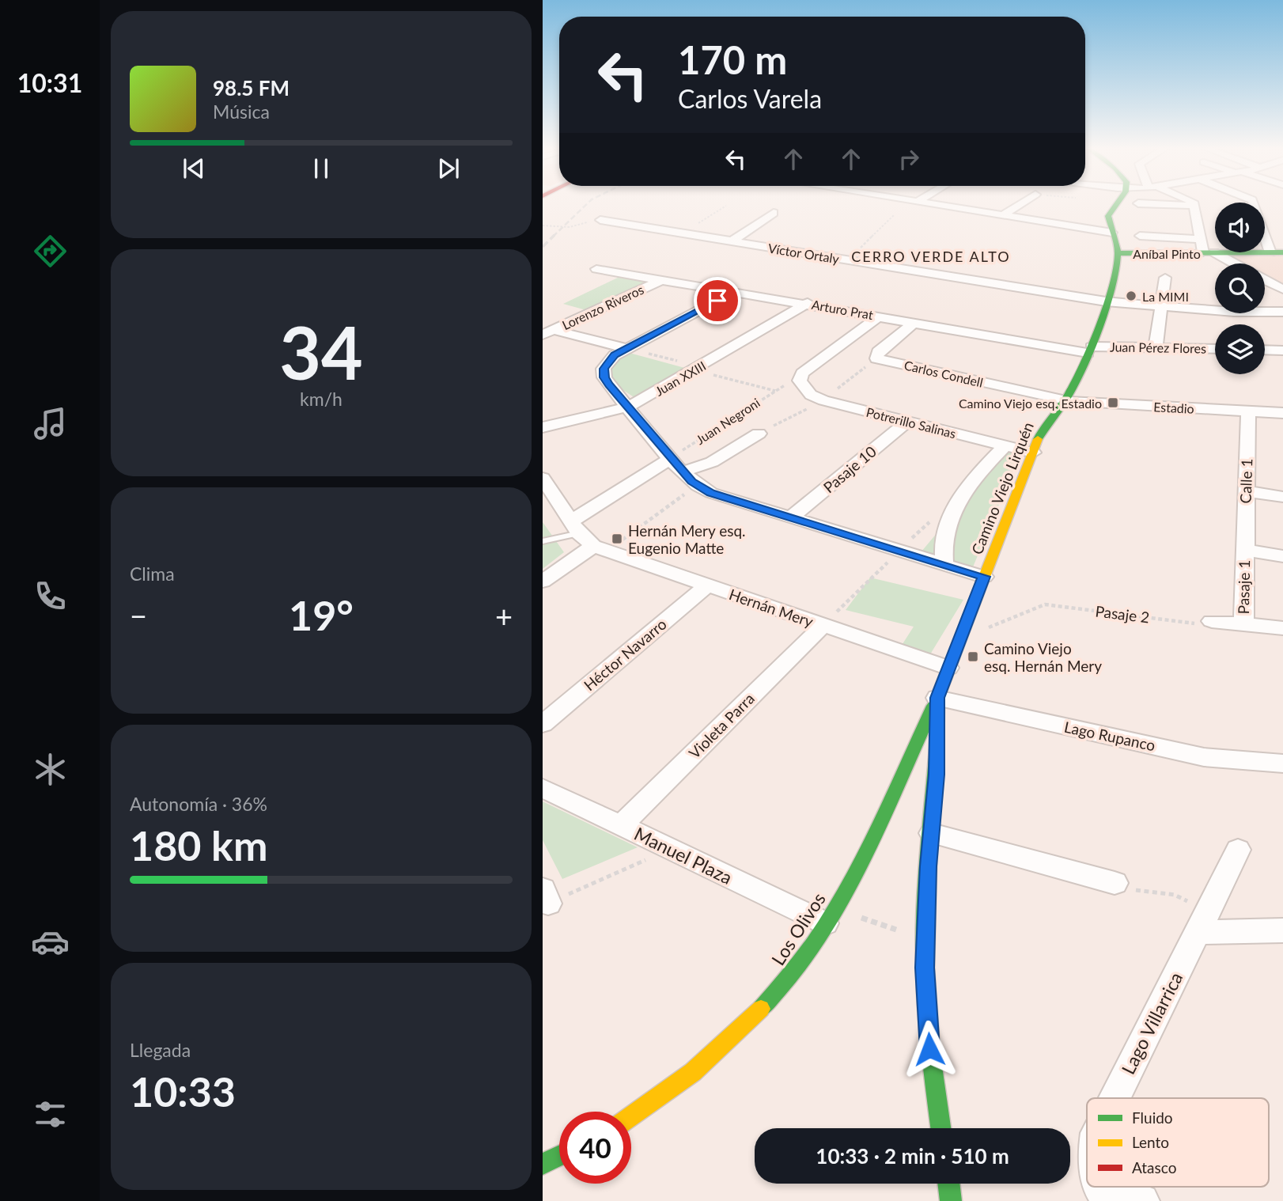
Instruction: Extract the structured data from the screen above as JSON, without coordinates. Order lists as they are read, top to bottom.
{
  "streets": {
    "street": [
      "Víctor Ortaly",
      "Aníbal Pinto",
      "Lorenzo Riveros",
      "Arturo Prat",
      "Juan Pérez Flores",
      "Carlos Condell",
      "Juan XXIII",
      "Estadio",
      "Potrerillo Salinas",
      "Pasaje 10",
      "Calle 1",
      "Camino Viejo Lirquén",
      "Pasaje 1",
      "Hernán Mery",
      "Héctor Navarro",
      "Violeta Parra",
      "Lago Rupanco",
      "Manuel Plaza",
      "Los Olivos",
      "Lago Villarrica"
    ],
    "path": ["Juan Negroni", "Pasaje 2"]
  },
  "crossings": [
    ["Víctor Ortaly", "Camino Viejo Lirquén"],
    ["Aníbal Pinto", "Camino Viejo Lirquén"],
    ["Lorenzo Riveros", "Arturo Prat"],
    ["Arturo Prat", "Juan Pérez Flores"],
    ["Arturo Prat", "Carlos Condell"],
    ["Arturo Prat", "Juan XXIII"],
    ["Arturo Prat", "Camino Viejo Lirquén"],
    ["Juan Pérez Flores", "Camino Viejo Lirquén"],
    ["Carlos Condell", "Estadio"],
    ["Carlos Condell", "Camino Viejo Lirquén"],
    ["Estadio", "Calle 1"],
    ["Estadio", "Camino Viejo Lirquén"],
    ["Juan Negroni", "Potrerillo Salinas"],
    ["Potrerillo Salinas", "Pasaje 10"],
    ["Potrerillo Salinas", "Camino Viejo Lirquén"],
    ["Calle 1", "Pasaje 1"],
    ["Camino Viejo Lirquén", "Hernán Mery"],
    ["Camino Viejo Lirquén", "Pasaje 2"],
    ["Camino Viejo Lirquén", "Lago Rupanco"],
    ["Camino Viejo Lirquén", "Los Olivos"],
    ["Hernán Mery", "Héctor Navarro"],
    ["Hernán Mery", "Violeta Parra"],
    ["Violeta Parra", "Manuel Plaza"],
    ["Lago Rupanco", "Los Olivos"],
    ["Manuel Plaza", "Los Olivos"]
  ],
  "districts": ["CERRO VERDE ALTO"],
  "places": {
    "other": ["La MIMI"],
    "transit": ["Camino Viejo esq. Estadio", "Hernán Mery esq. Eugenio Matte", "Camino Viejo esq. Hernán Mery"]
  },
  "legend": ["Fluido", "Lento", "Atasco"],
  "page": {
    "tabs": "10:31",
    "turn": ["170 m", "Carlos Varela"],
    "song": ["98.5 FM", "Música"],
    "tile": [
      ["34", "km/h"],
      "Clima",
      ["Autonomía · 36%", "180 km"],
      ["Llegada", "10:33"]
    ],
    "heat": ["−", "19°", "+"],
    "limit": "40",
    "trip": "10:33 · 2 min · 510 m"
  }
}
